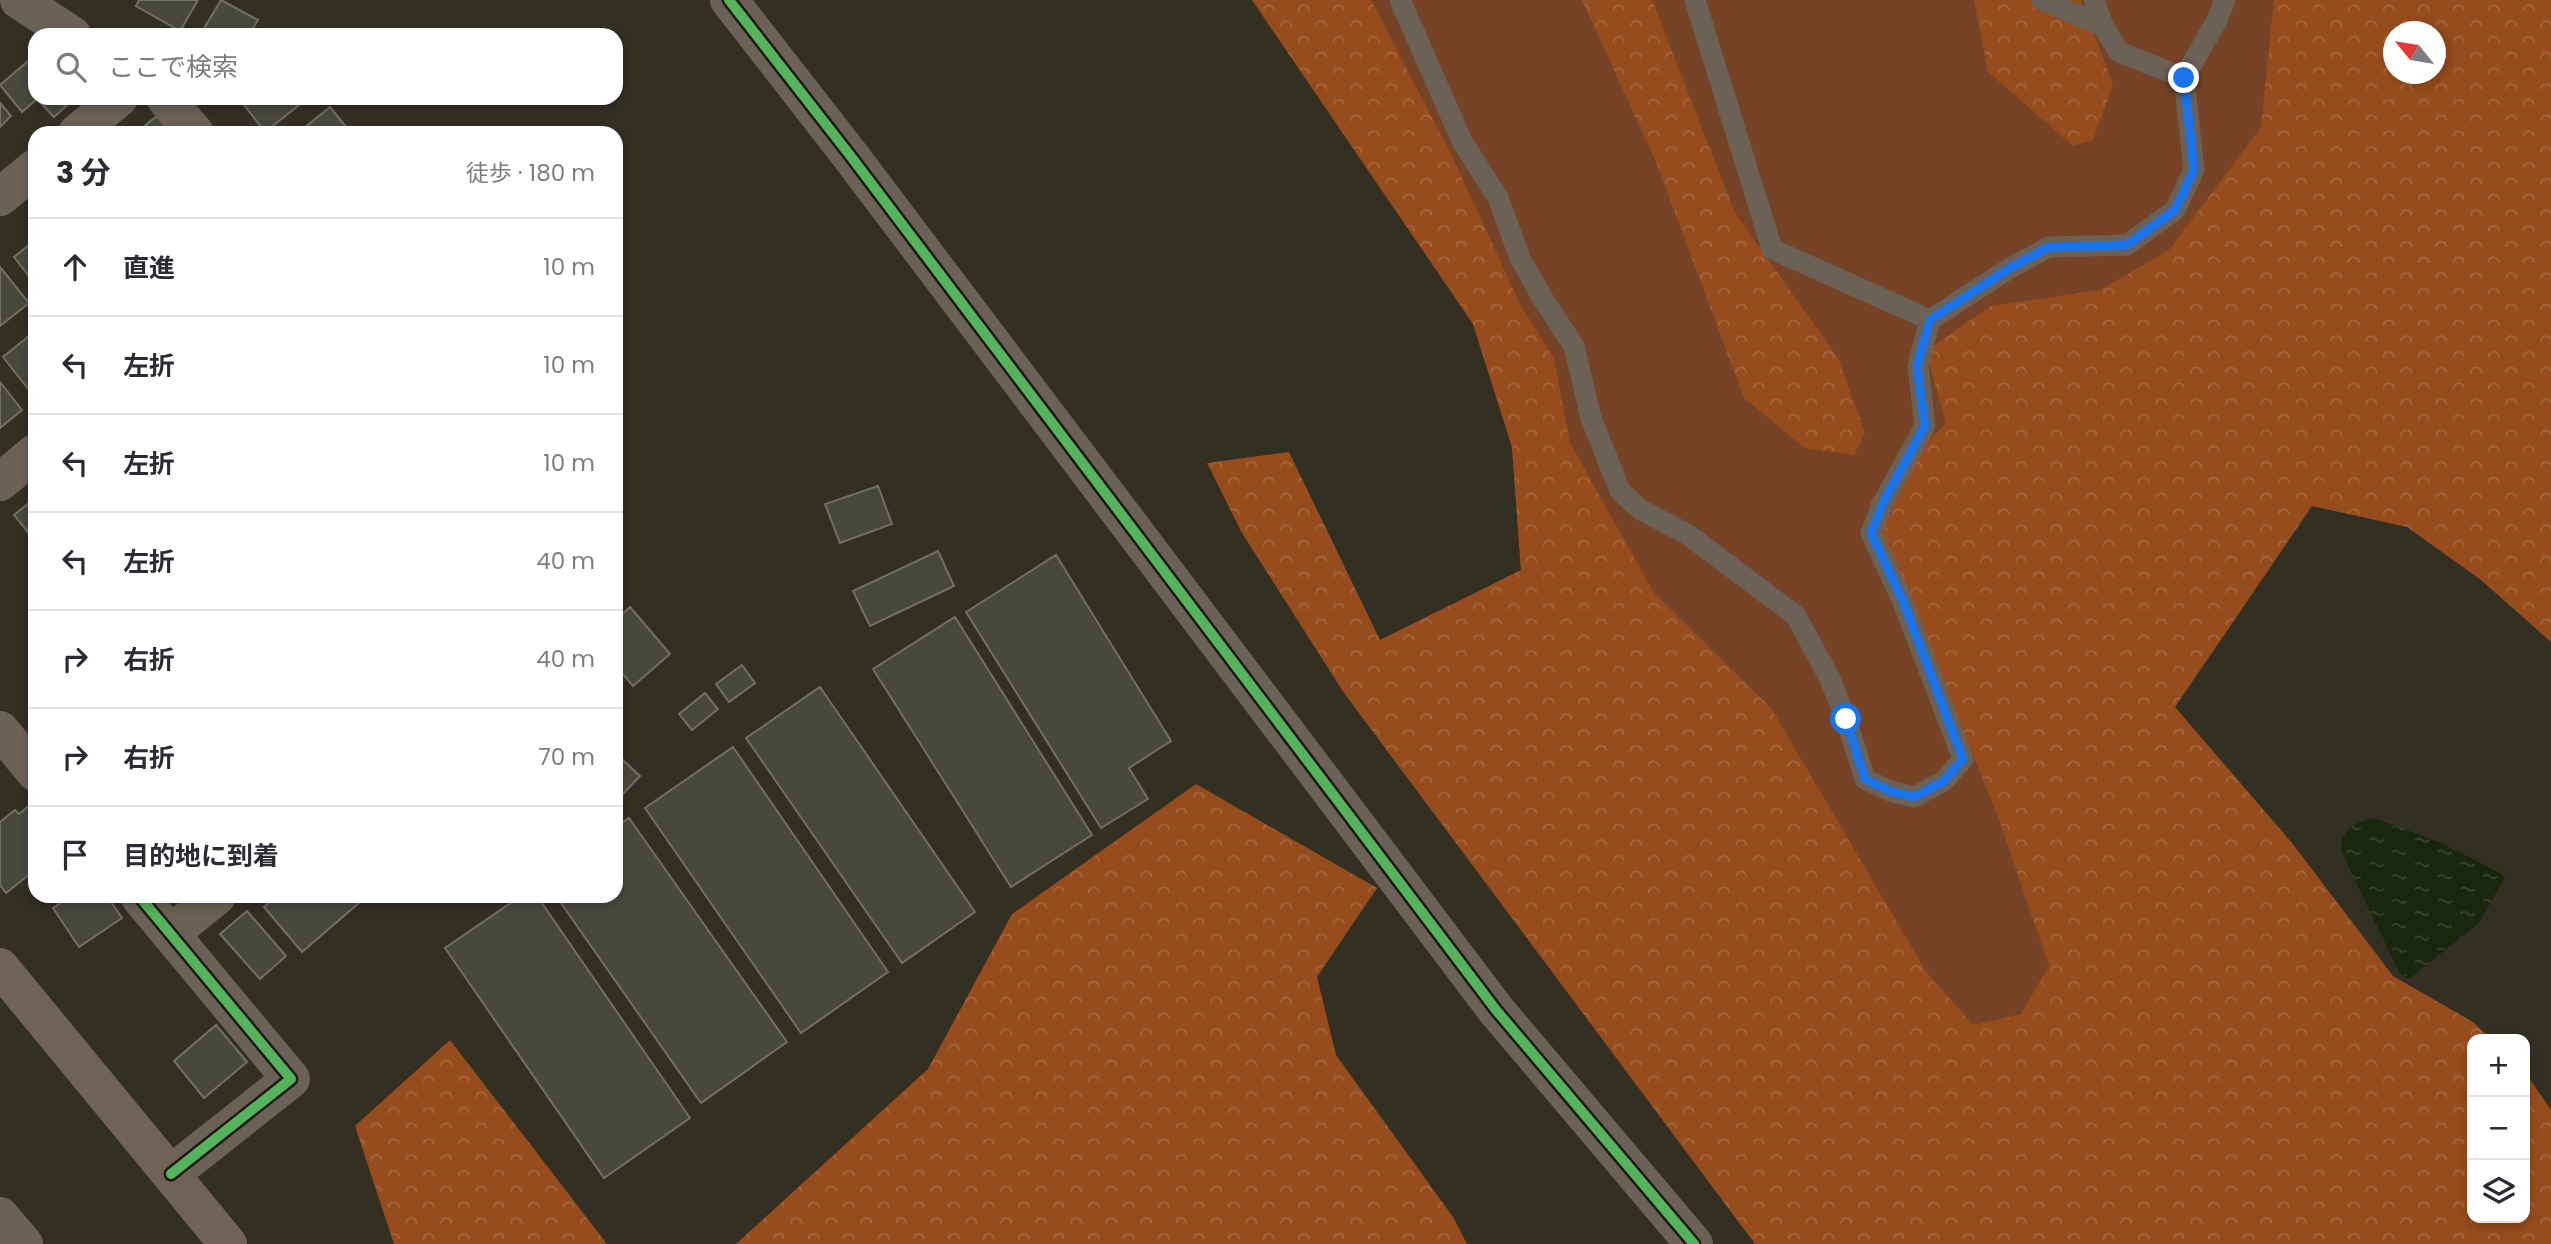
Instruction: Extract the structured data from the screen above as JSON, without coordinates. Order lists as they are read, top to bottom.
{
  "north": "top left",
  "page": {
    "search": "ここで検索",
    "heading": ["3 分", "徒歩 · 180 m"],
    "list": [
      ["直進", "10 m"],
      ["左折", "10 m"],
      ["左折", "10 m"],
      ["左折", "40 m"],
      ["右折", "40 m"],
      ["右折", "70 m"],
      "目的地に到着"
    ],
    "map_buttons": ["+", "−"]
  }
}
